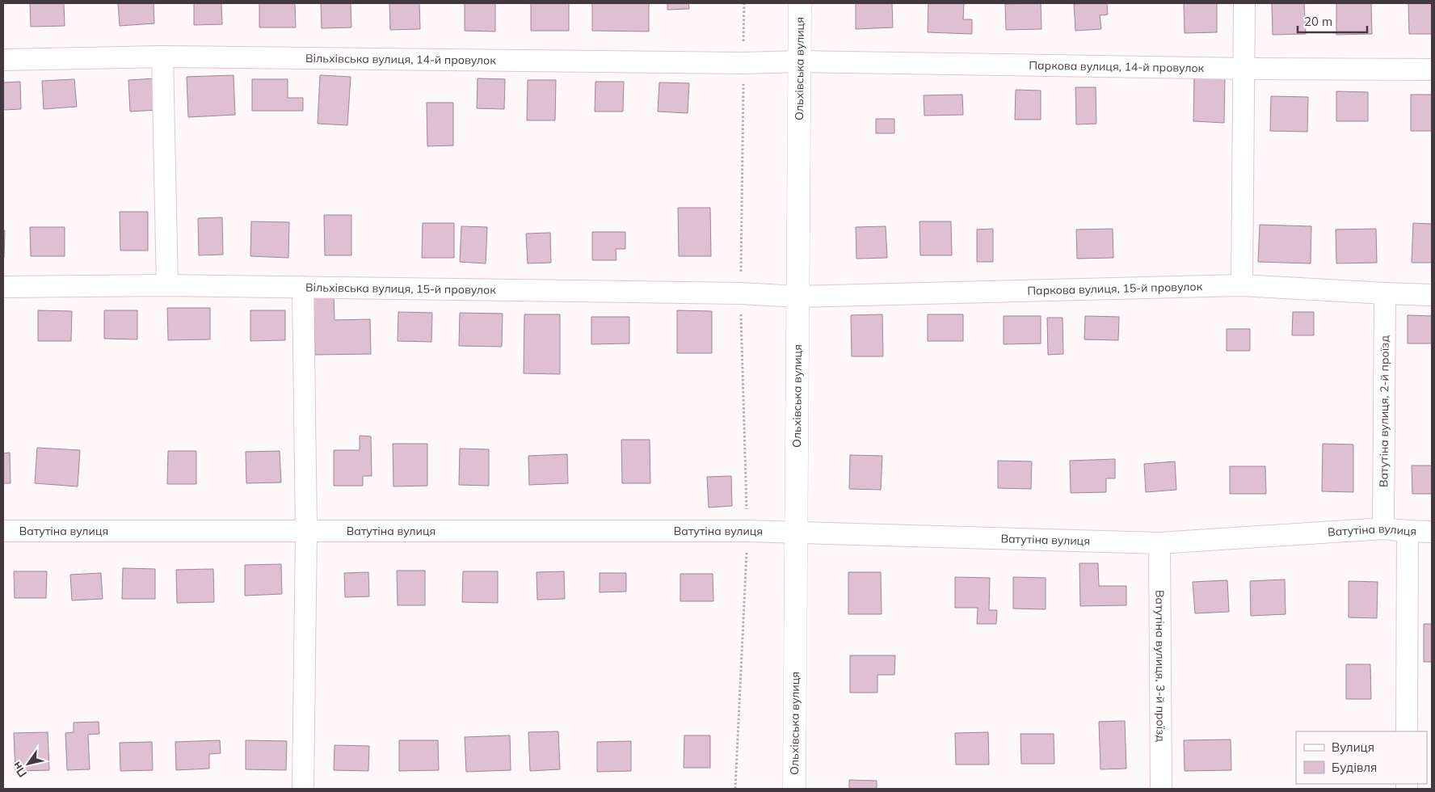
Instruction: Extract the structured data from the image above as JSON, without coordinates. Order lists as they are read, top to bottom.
{
  "streets": {
    "street": [
      "Вільхівська вулиця, 14-й провулок",
      "Паркова вулиця, 14-й провулок",
      "Ольхівська вулиця",
      "Вільхівська вулиця, 15-й провулок",
      "Паркова вулиця, 15-й провулок",
      "Ватутіна вулиця, 2-й проїзд",
      "Ватутіна вулиця",
      "Ватутіна вулиця, 3-й проїзд"
    ]
  },
  "crossings": [
    ["Вільхівська вулиця, 14-й провулок", "Паркова вулиця, 14-й провулок"],
    ["Вільхівська вулиця, 14-й провулок", "Ольхівська вулиця"],
    ["Паркова вулиця, 14-й провулок", "Ольхівська вулиця"],
    ["Ольхівська вулиця", "Вільхівська вулиця, 15-й провулок"],
    ["Ольхівська вулиця", "Паркова вулиця, 15-й провулок"],
    ["Ольхівська вулиця", "Ватутіна вулиця"],
    ["Вільхівська вулиця, 15-й провулок", "Паркова вулиця, 15-й провулок"],
    ["Паркова вулиця, 15-й провулок", "Ватутіна вулиця, 2-й проїзд"],
    ["Ватутіна вулиця, 2-й проїзд", "Ватутіна вулиця"],
    ["Ватутіна вулиця", "Ватутіна вулиця, 3-й проїзд"]
  ],
  "legend": ["Вулиця", "Будівля"],
  "scale_bar": "20 m",
  "north": "bottom left"
}
